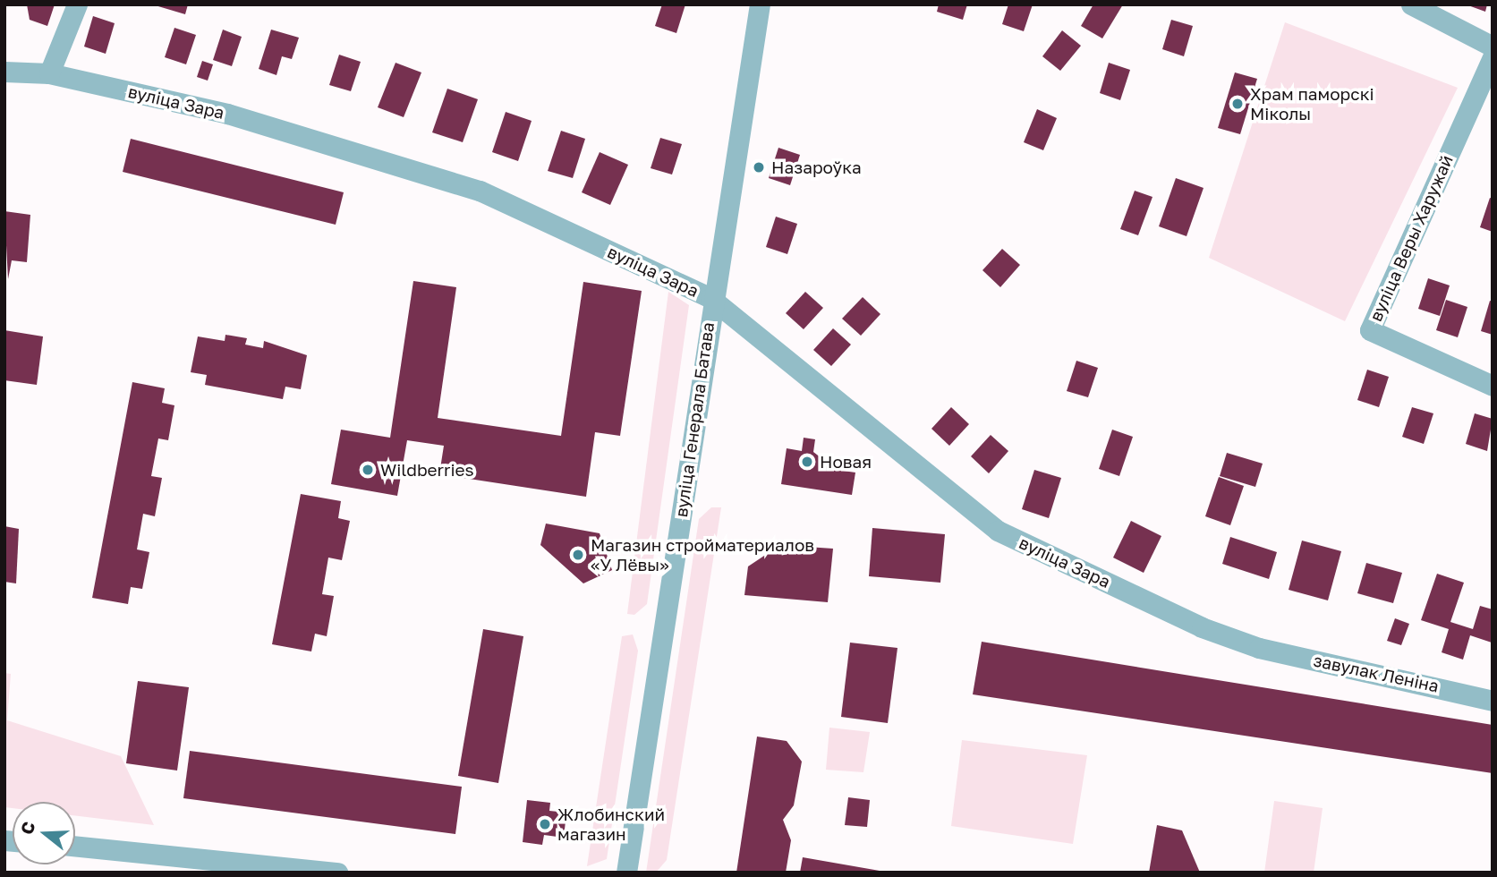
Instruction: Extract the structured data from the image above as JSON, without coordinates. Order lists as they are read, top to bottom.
{
  "streets": {
    "street": [
      "вуліца Зара",
      "вуліца Веры Харужай",
      "вуліца Генерала Батава",
      "завулак Леніна"
    ]
  },
  "crossings": [
    ["вуліца Зара", "вуліца Генерала Батава"],
    ["вуліца Зара", "завулак Леніна"]
  ],
  "places": [
    "Храм паморскі Міколы",
    "Назароўка",
    "Новая",
    "Wildberries",
    "Магазин стройматериалов «У Лёвы»",
    "Жлобинский магазин"
  ],
  "north": "left"
}
